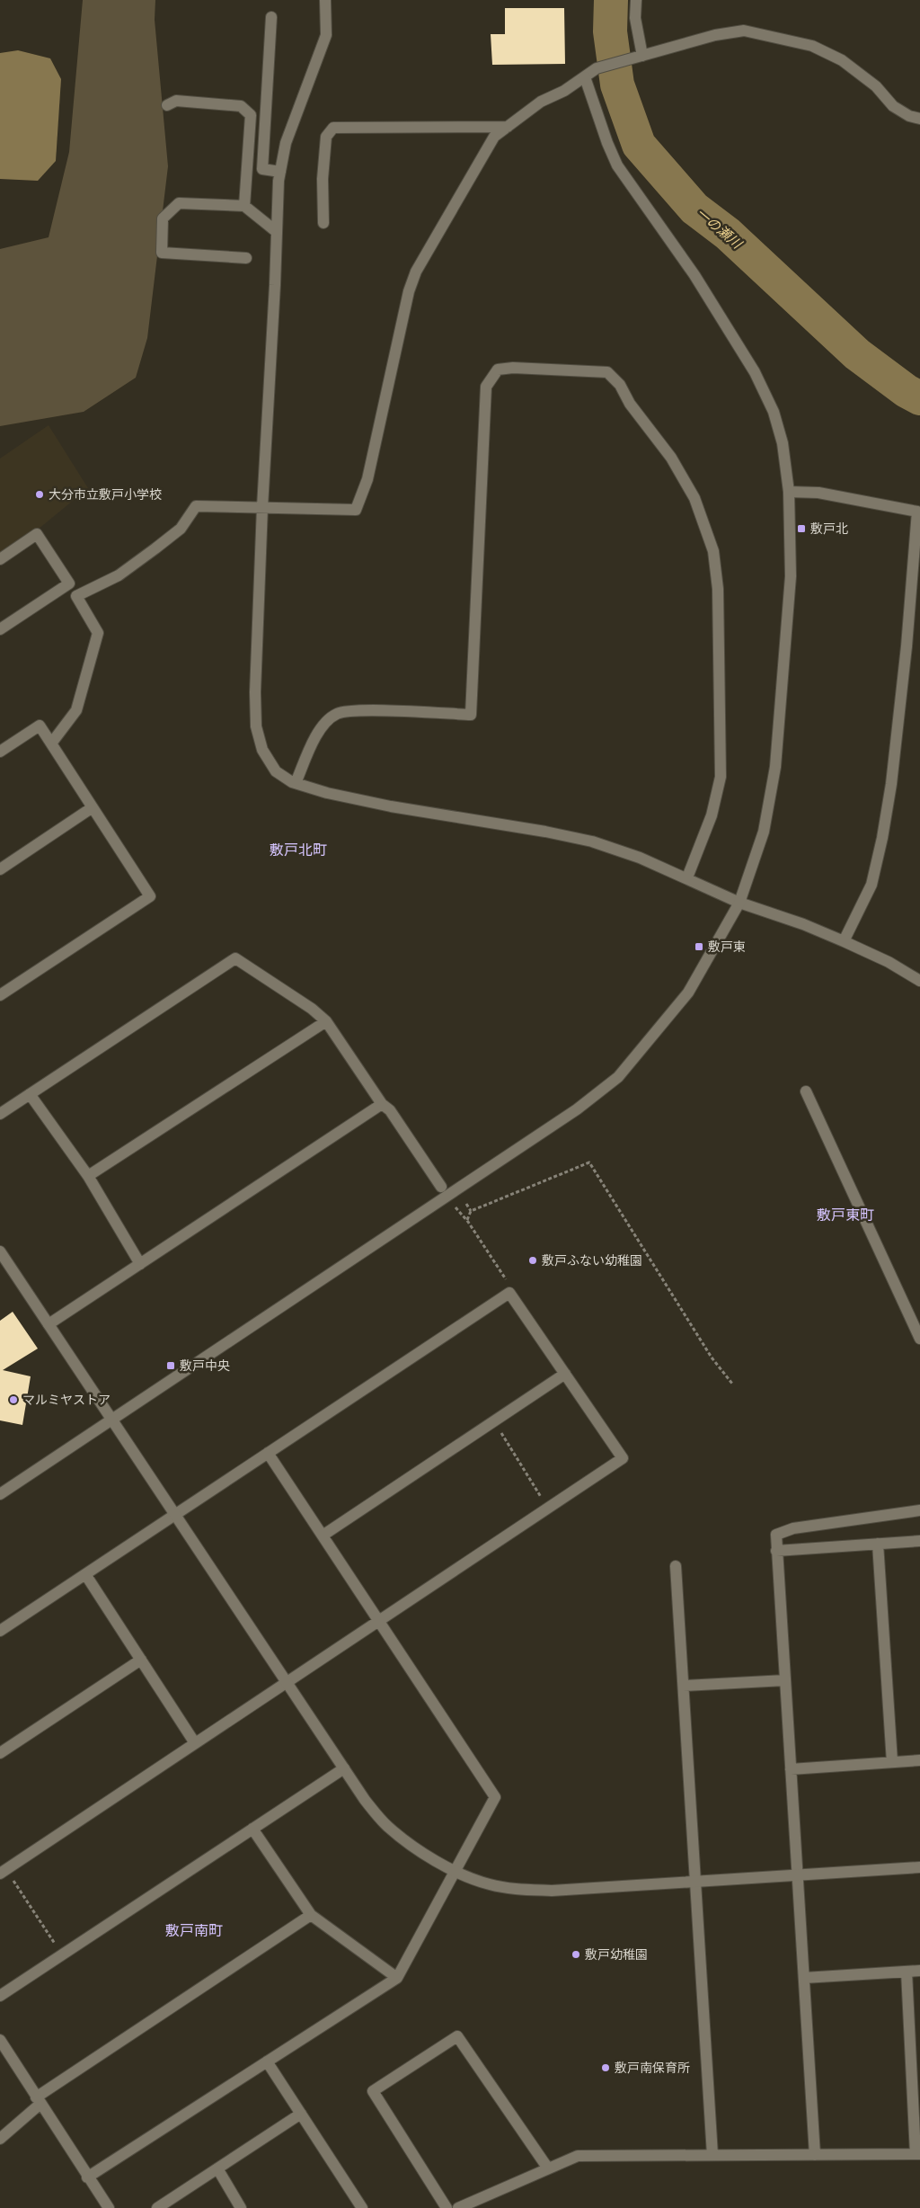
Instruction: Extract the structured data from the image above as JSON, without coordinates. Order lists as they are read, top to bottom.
{
  "districts": ["敷戸北町", "敷戸東町", "敷戸南町"],
  "water": ["一の瀬川"],
  "places": {
    "other": [
      "大分市立敷戸小学校",
      "敷戸ふない幼稚園",
      "マルミヤストア",
      "敷戸幼稚園",
      "敷戸南保育所"
    ],
    "transit": ["敷戸北", "敷戸東", "敷戸中央"]
  }
}
